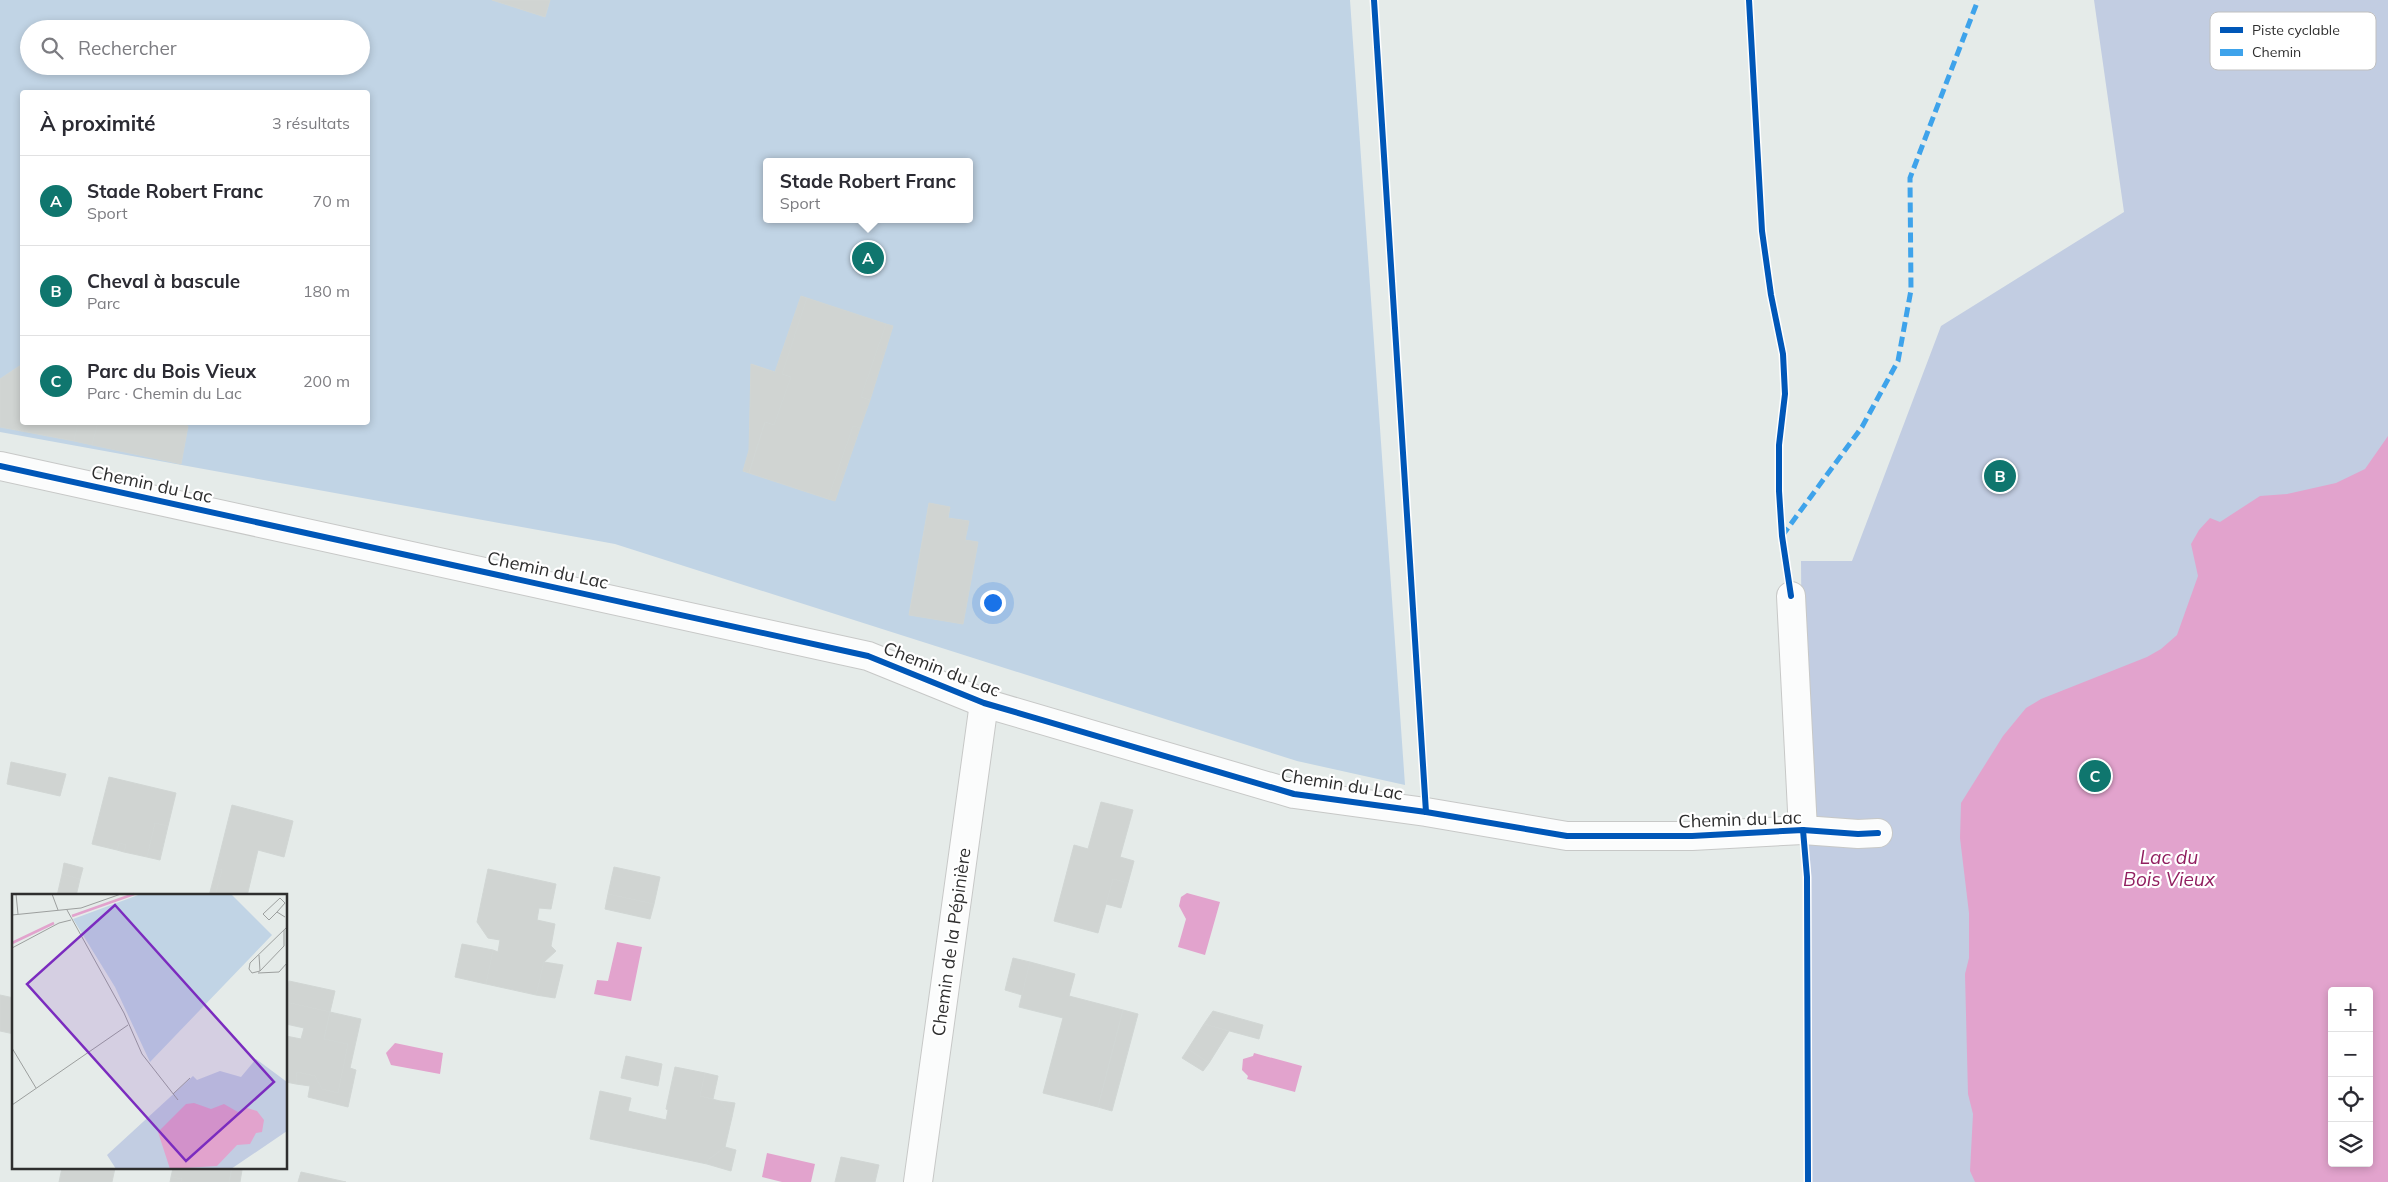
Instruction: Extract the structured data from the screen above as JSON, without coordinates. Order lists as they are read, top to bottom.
{
  "streets": {
    "street": ["Chemin du Lac", "Chemin de la Pépinière"]
  },
  "crossings": [
    ["Chemin du Lac", "Chemin de la Pépinière"]
  ],
  "water": ["Lac du Bois Vieux"],
  "legend": ["Piste cyclable", "Chemin"],
  "page": {
    "search": "Rechercher",
    "heading": ["À proximité", "3 résultats"],
    "list": [
      {
        "mark": "A",
        "name": "Stade Robert Franc",
        "note": "Sport",
        "value": "70 m"
      },
      {
        "mark": "B",
        "name": "Cheval à bascule",
        "note": "Parc",
        "value": "180 m"
      },
      {
        "mark": "C",
        "name": "Parc du Bois Vieux",
        "note": "Parc · Chemin du Lac",
        "value": "200 m"
      }
    ],
    "popup": ["Stade Robert Franc", "Sport"],
    "pins": ["A", "B", "C"],
    "map_buttons": ["+", "−"]
  }
}
